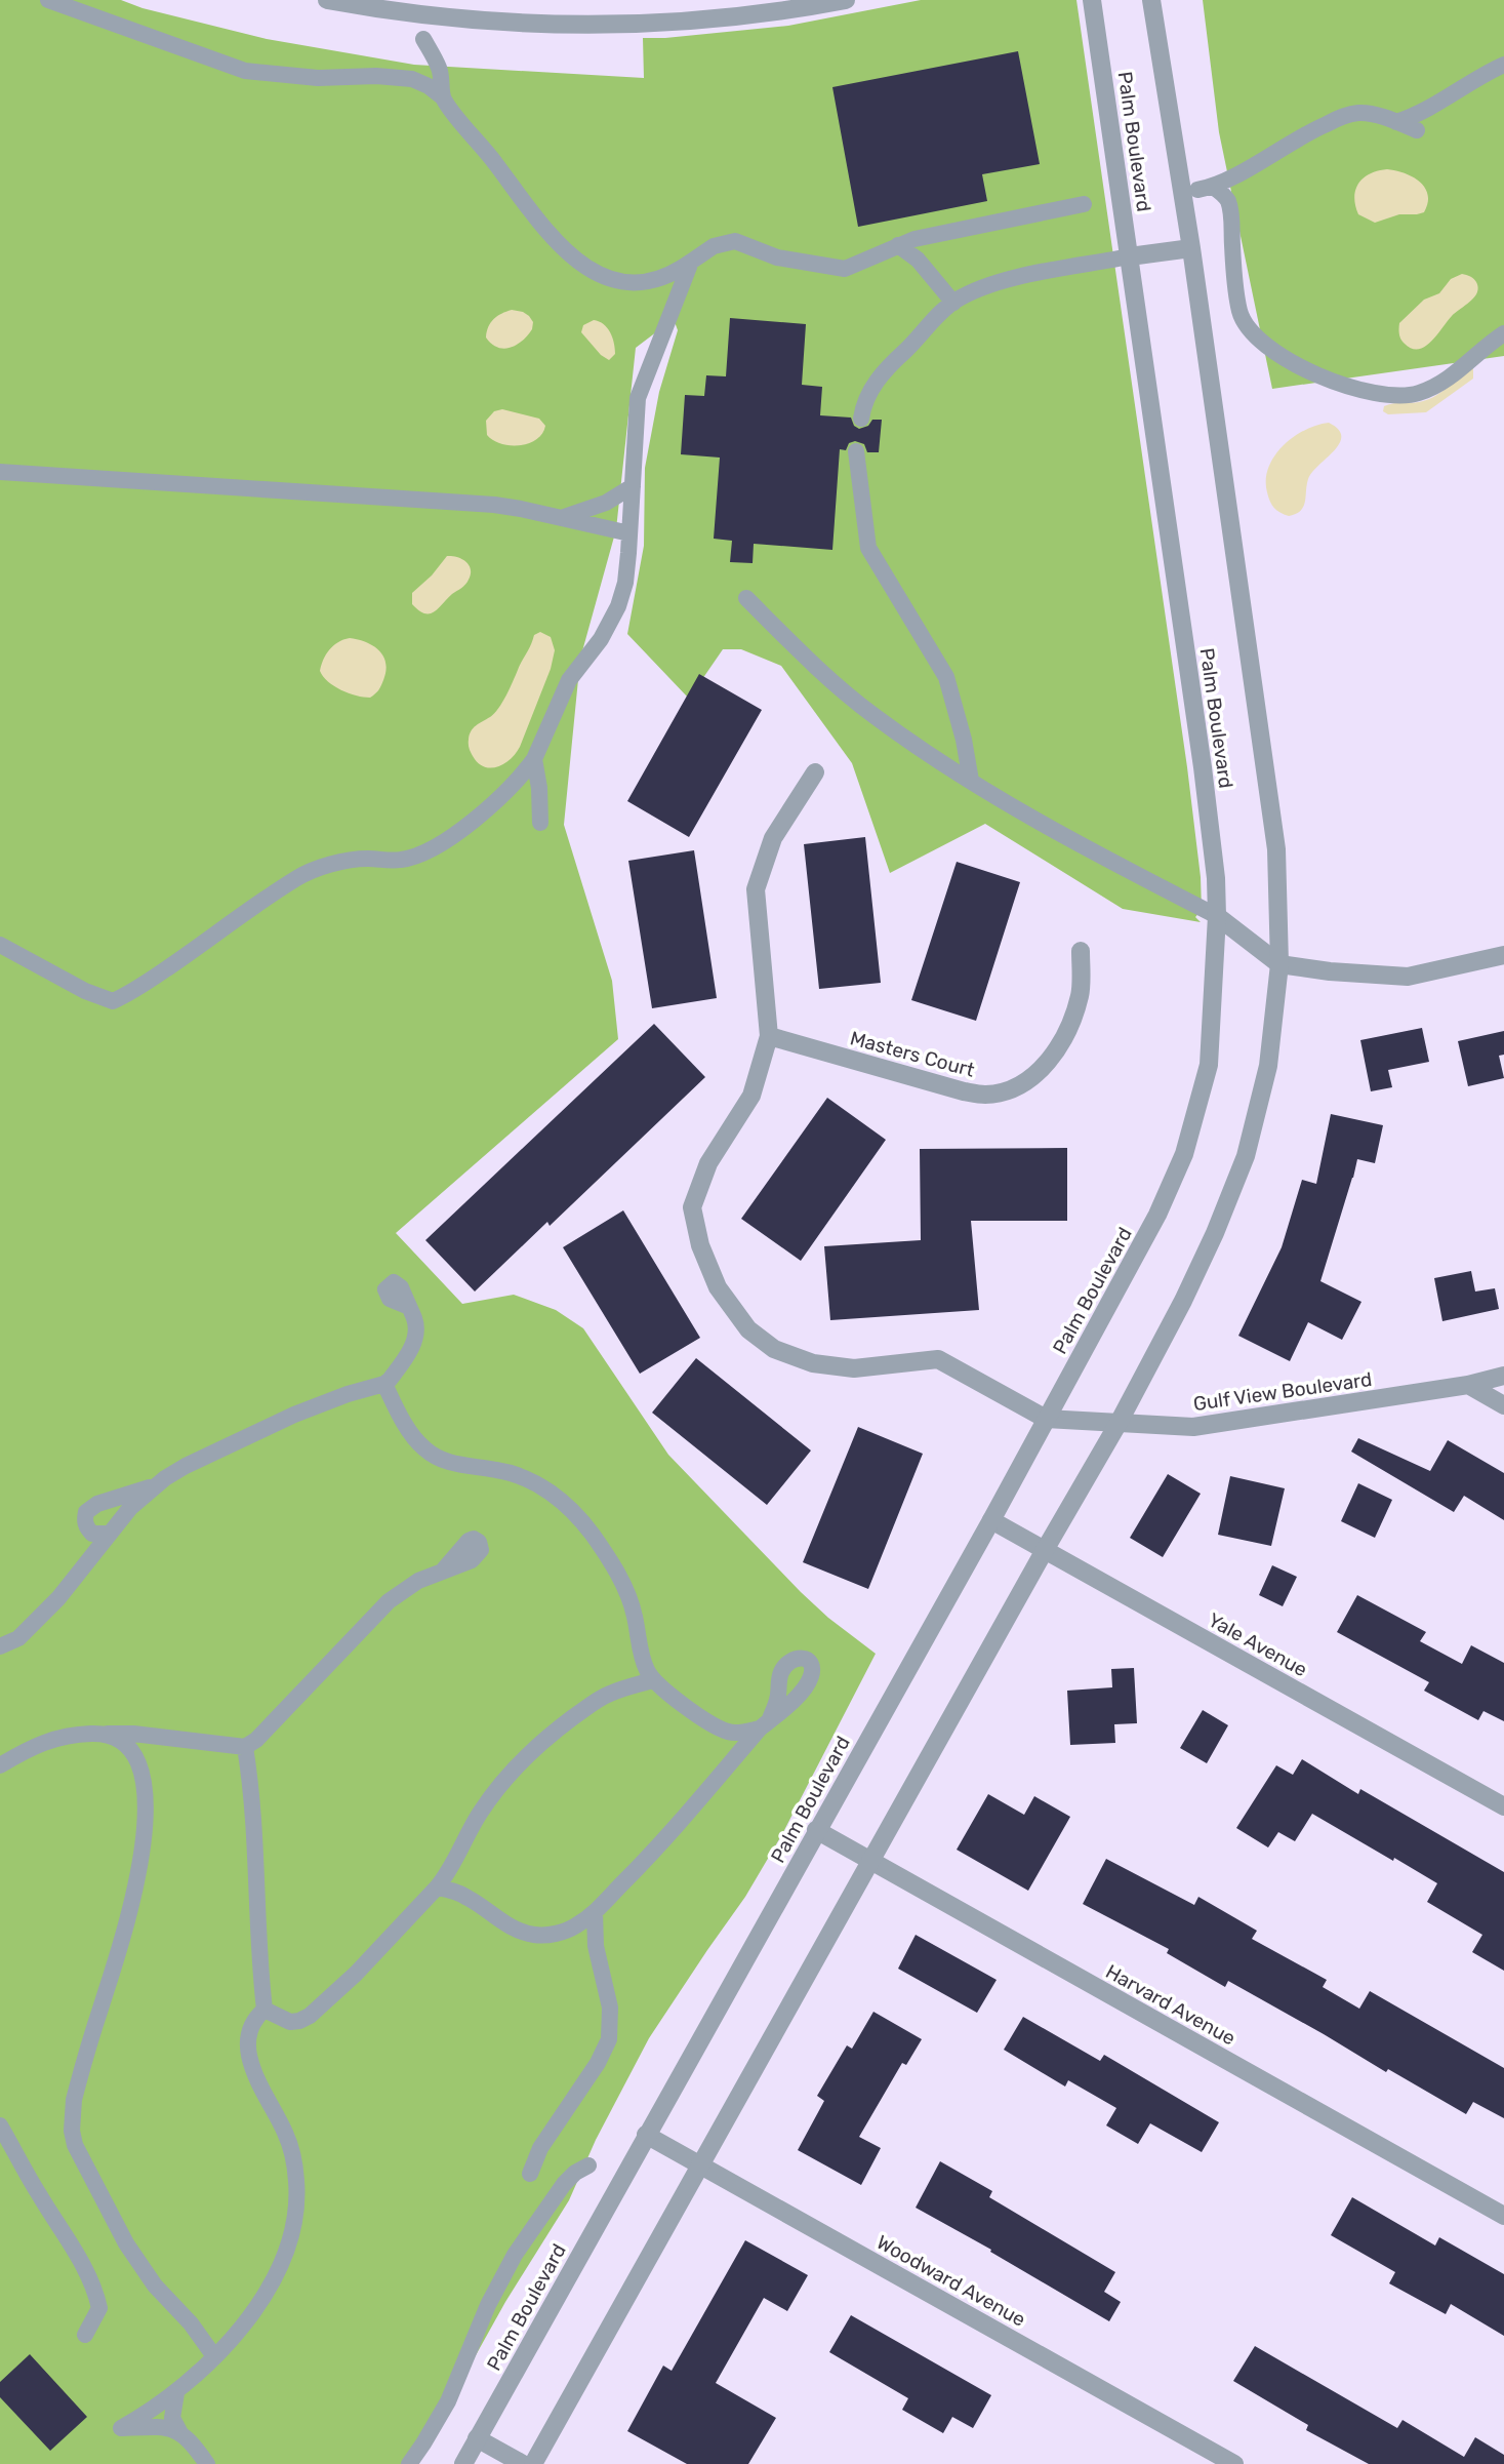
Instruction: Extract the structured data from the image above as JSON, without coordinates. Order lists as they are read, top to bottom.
{
  "streets": {
    "street": [
      "Palm Boulevard",
      "Masters Court",
      "Gulf View Boulevard",
      "Yale Avenue",
      "Harvard Avenue",
      "Woodward Avenue"
    ]
  },
  "crossings": [
    ["Palm Boulevard", "Gulf View Boulevard"],
    ["Palm Boulevard", "Yale Avenue"],
    ["Palm Boulevard", "Harvard Avenue"],
    ["Palm Boulevard", "Woodward Avenue"],
    ["Masters Court", "Gulf View Boulevard"]
  ]
}
